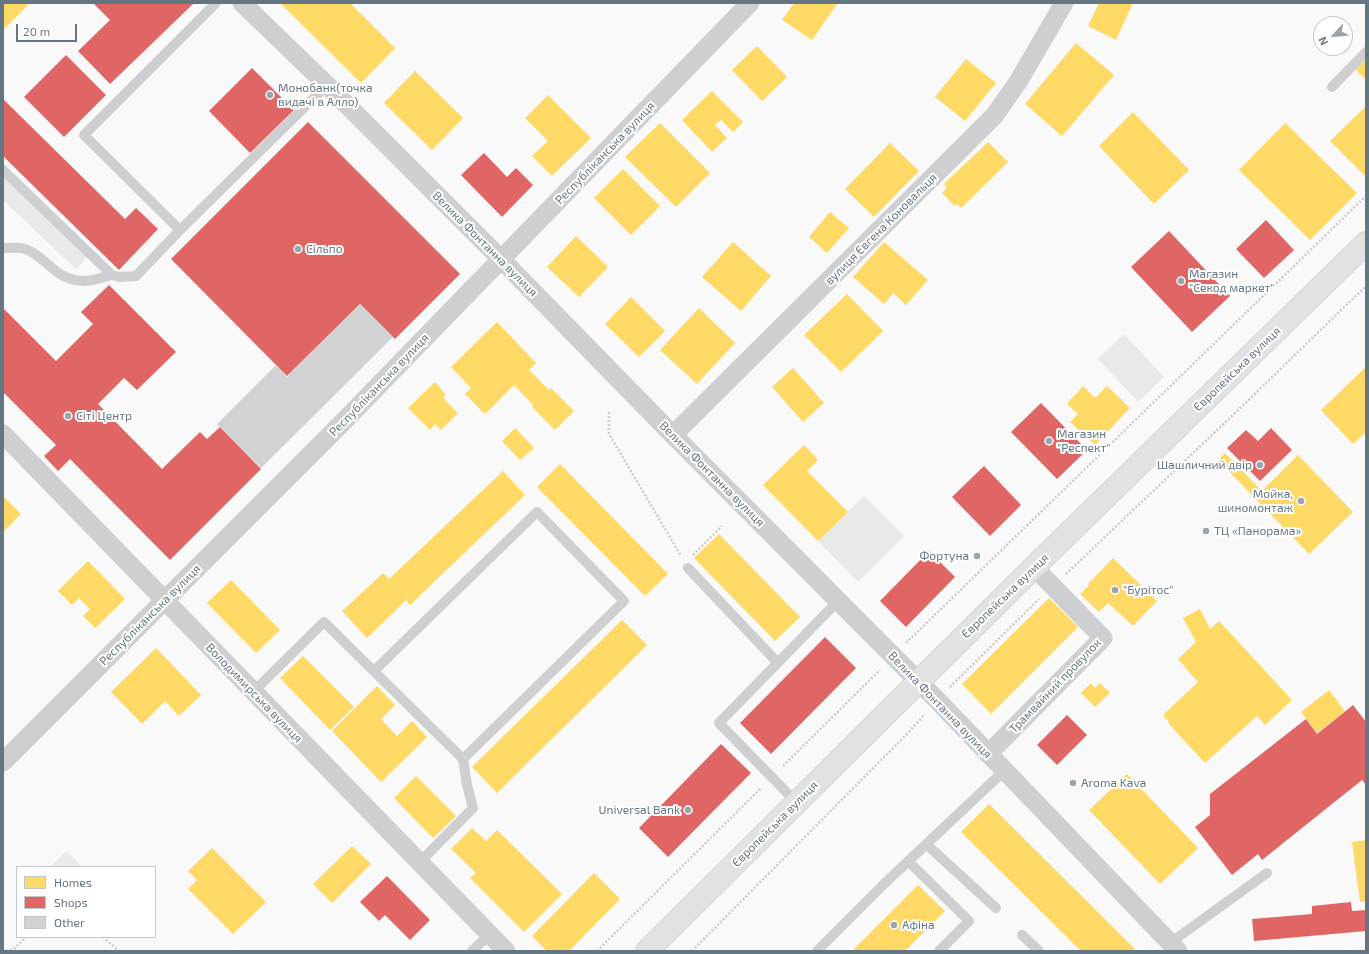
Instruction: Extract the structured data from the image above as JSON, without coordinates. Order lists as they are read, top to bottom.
{
  "streets": {
    "main road": ["Європейська вулиця"],
    "street": [
      "Республіканська вулиця",
      "вулиця Євгена Коновальця",
      "Велика Фонтанна вулиця",
      "Трамвайний провулок",
      "Володимирська вулиця"
    ]
  },
  "crossings": [
    ["Республіканська вулиця", "Велика Фонтанна вулиця"],
    ["Республіканська вулиця", "Володимирська вулиця"],
    ["вулиця Євгена Коновальця", "Велика Фонтанна вулиця"],
    ["Велика Фонтанна вулиця", "Європейська вулиця"],
    ["Велика Фонтанна вулиця", "Трамвайний провулок"],
    ["Європейська вулиця", "Трамвайний провулок"]
  ],
  "places": [
    "Монобанк(точка видачі в Алло)",
    "Сільпо",
    "Магазин \"Секод маркет\"",
    "Сіті Центр",
    "Магазин \"Респект\"",
    "Шашличний двір",
    "Мойка, шиномонтаж",
    "ТЦ «Панорама»",
    "Фортуна",
    "\"Бурітос\"",
    "Aroma Kava",
    "Universal Bank",
    "Афіна"
  ],
  "legend": ["Homes", "Shops", "Other"],
  "scale_bar": "20 m",
  "north": "bottom left"
}
